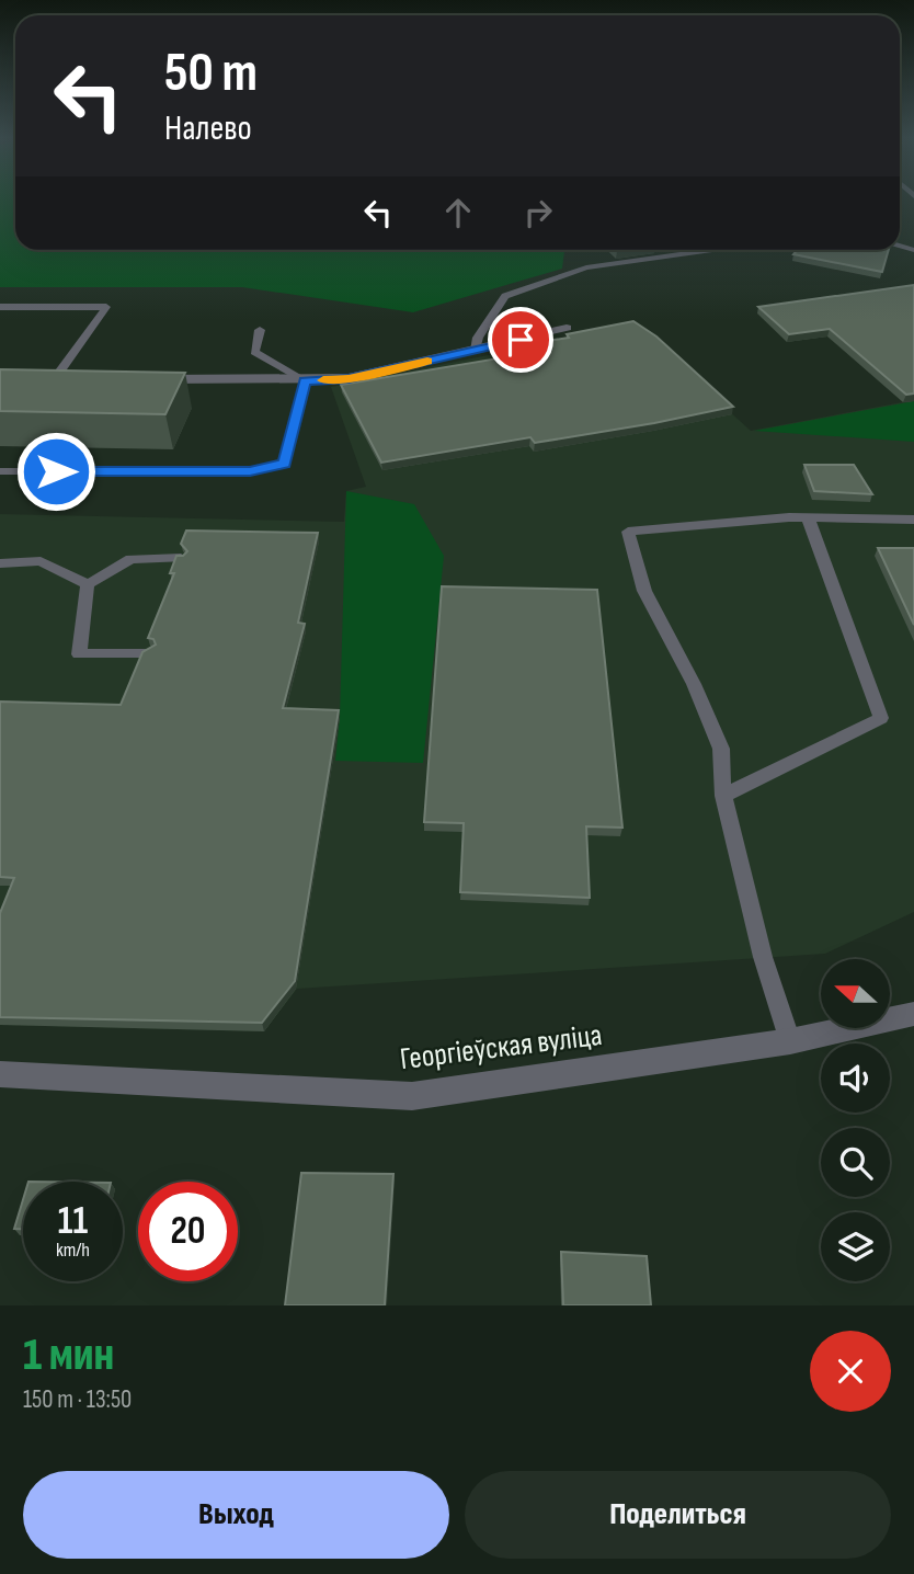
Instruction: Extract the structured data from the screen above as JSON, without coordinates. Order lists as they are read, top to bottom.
{
  "streets": {
    "street": ["Георгіеўская вуліца"]
  },
  "north": "left",
  "page": {
    "turn": ["50 m", "Налево"],
    "speed": "11 km/h",
    "limit": "20",
    "heading": ["1 мин", "150 m · 13:50"],
    "buttons": ["Выход", "Поделиться"]
  }
}
